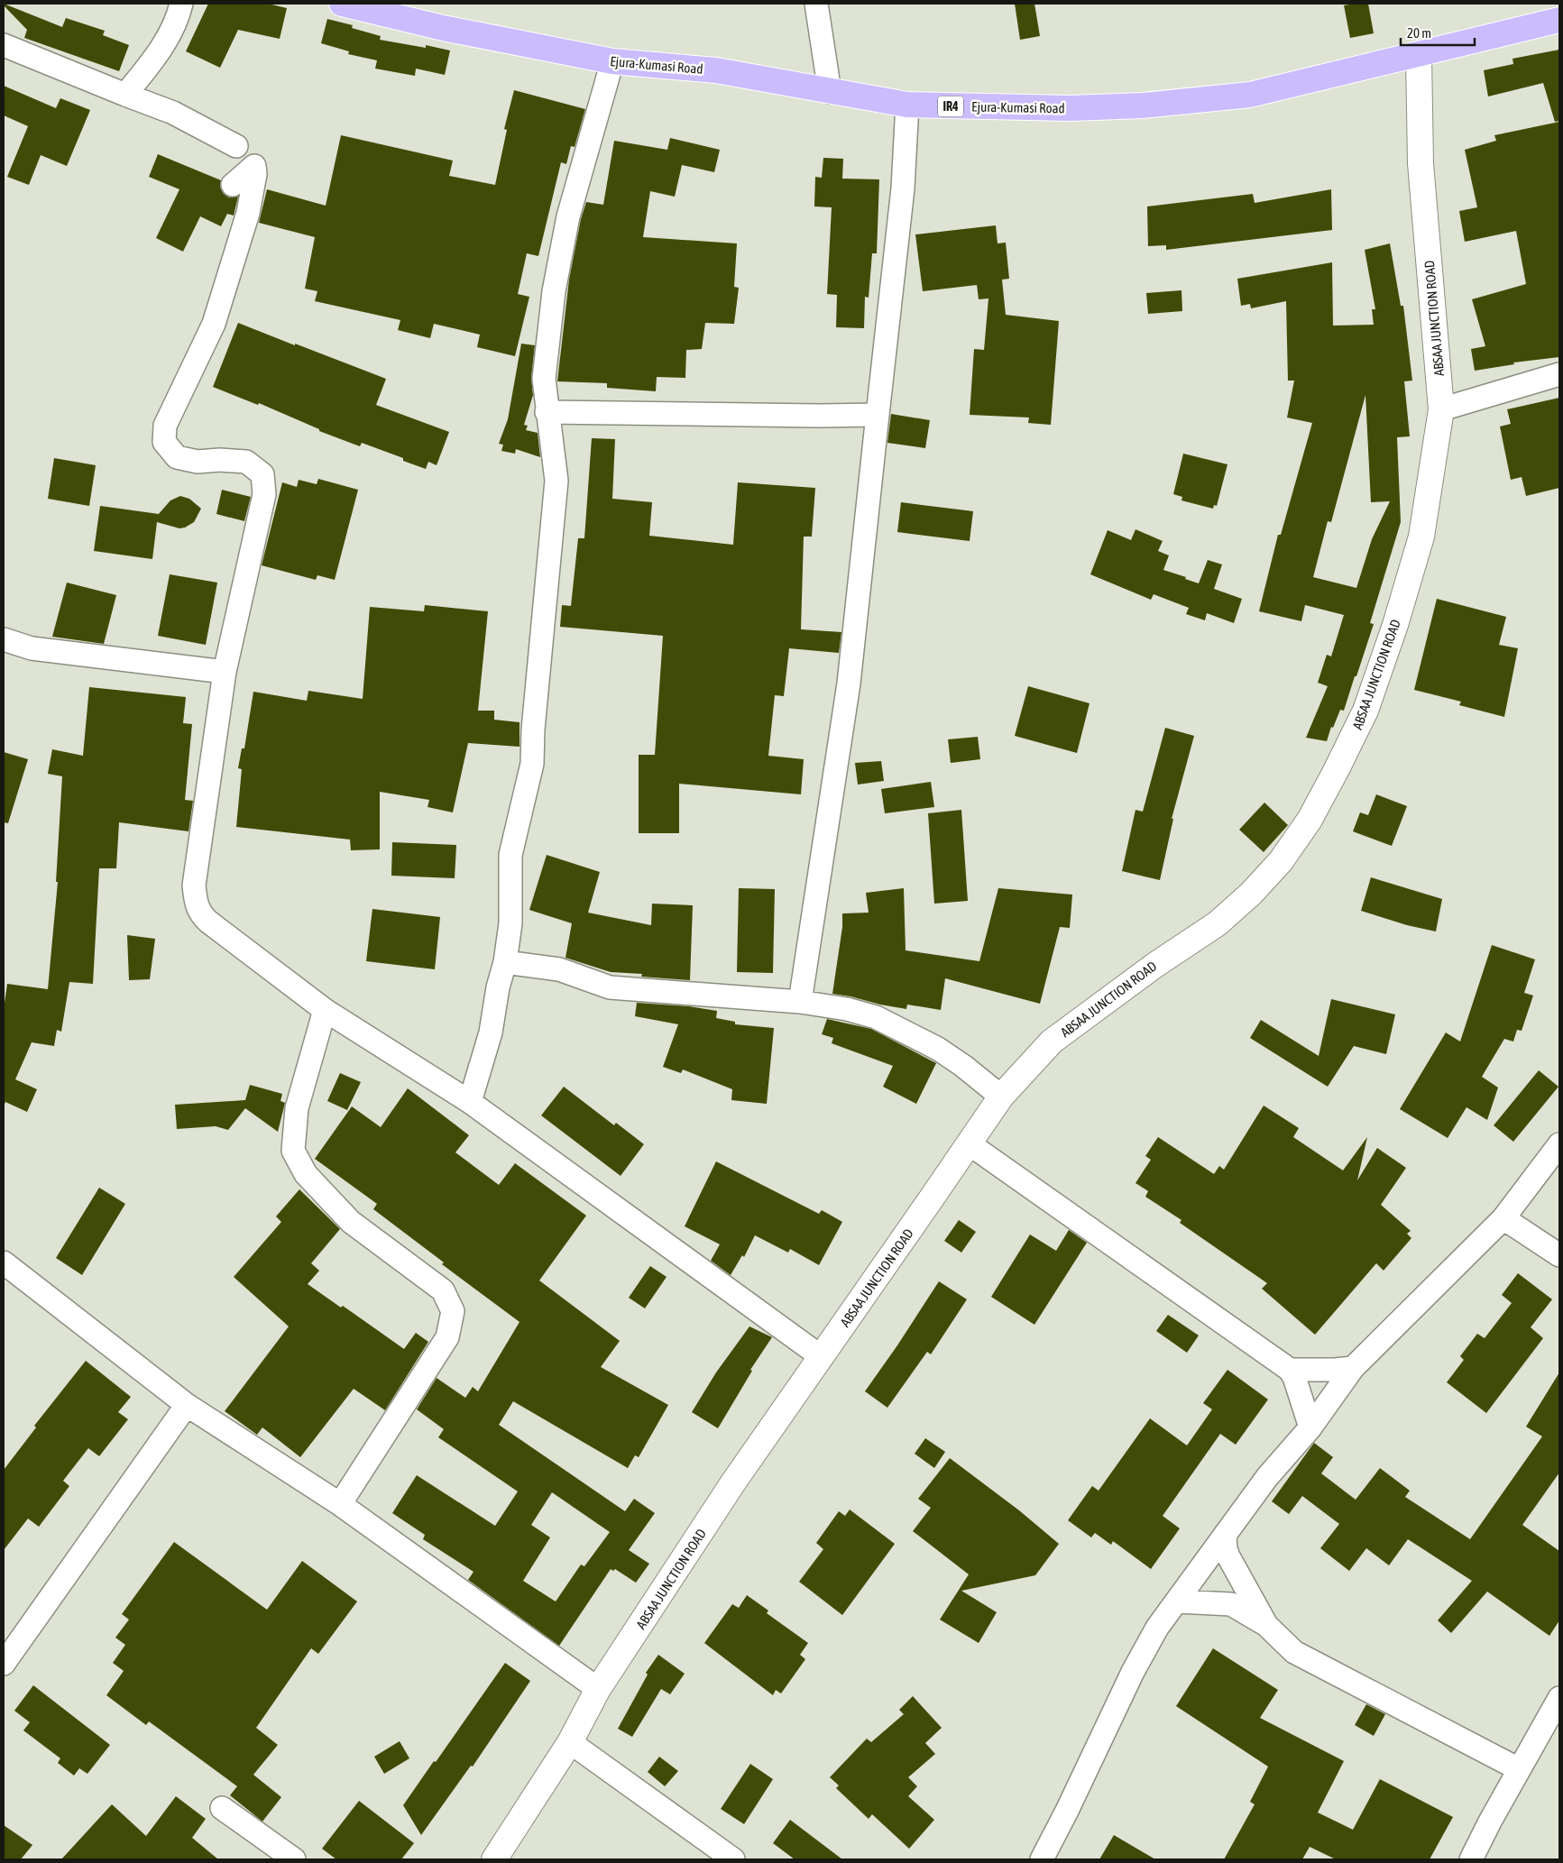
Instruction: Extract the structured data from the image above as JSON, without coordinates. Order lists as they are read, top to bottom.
{
  "streets": {
    "main road": ["Ejura-Kumasi Road", "IR4"],
    "street": ["ABSAA JUNCTION ROAD"]
  },
  "crossings": [
    ["Ejura-Kumasi Road", "ABSAA JUNCTION ROAD"]
  ],
  "scale_bar": "20 m"
}
